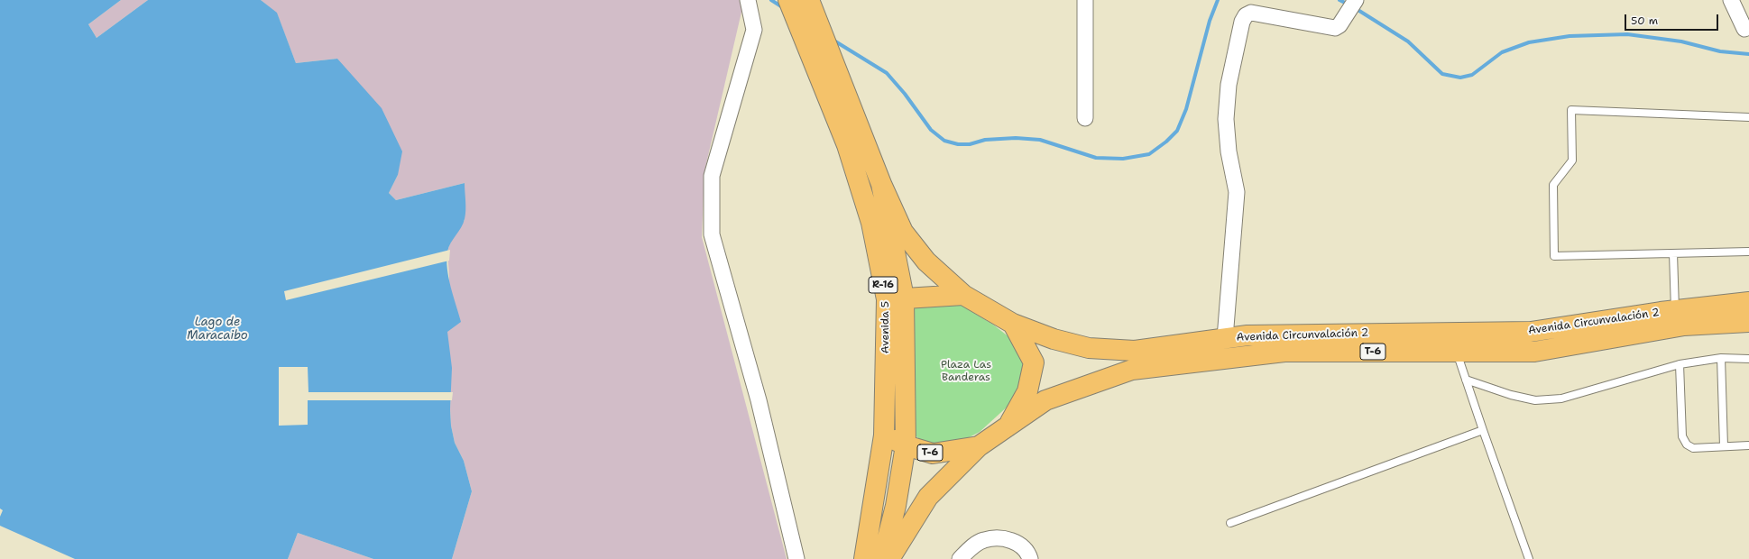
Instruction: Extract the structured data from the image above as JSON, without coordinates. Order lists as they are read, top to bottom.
{
  "streets": {
    "main road": [
      "R-16",
      "Avenida Circunvalación 2",
      "Avenida 5",
      "T-6"
    ]
  },
  "crossings": [
    ["Avenida Circunvalación 2", "Avenida 5"],
    ["Avenida Circunvalación 2", "T-6"],
    ["Avenida 5", "T-6"]
  ],
  "water": ["Lago de Maracaibo"],
  "parks": ["Plaza Las Banderas"],
  "scale_bar": "50 m"
}
